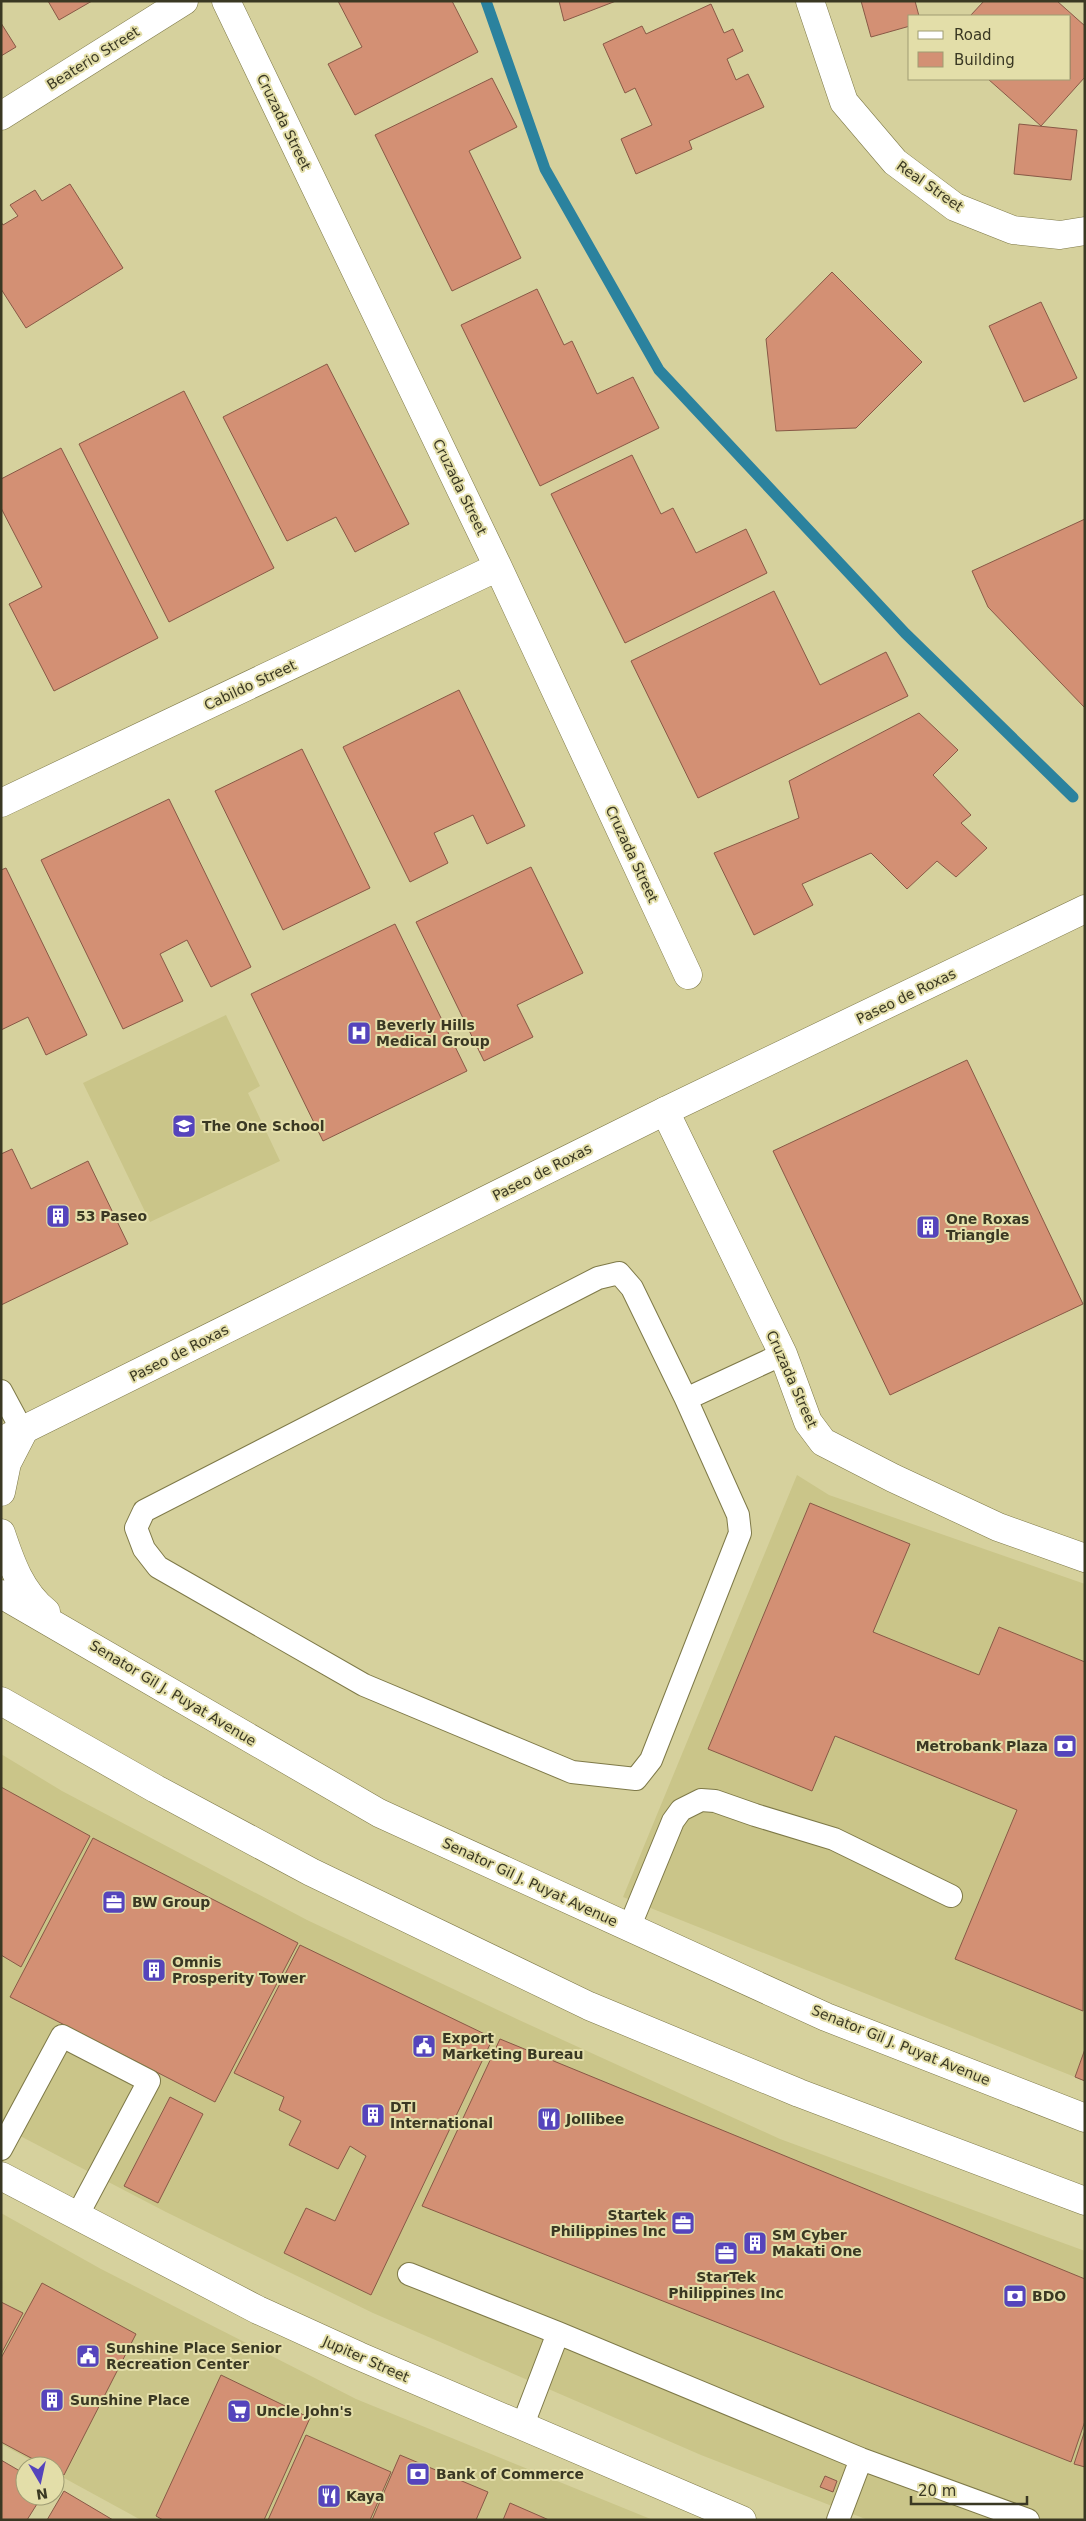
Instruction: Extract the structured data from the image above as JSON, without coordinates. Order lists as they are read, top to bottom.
{
  "streets": {
    "main road": [
      "Beaterio Street",
      "Cruzada Street",
      "Real Street",
      "Cabildo Street",
      "Paseo de Roxas",
      "Senator Gil J. Puyat Avenue",
      "Jupiter Street"
    ]
  },
  "crossings": [
    ["Cruzada Street", "Cabildo Street"],
    ["Cruzada Street", "Paseo de Roxas"]
  ],
  "places": {
    "hospital": ["Beverly Hills Medical Group"],
    "school or university": ["The One School"],
    "building": [
      "53 Paseo",
      "One Roxas Triangle",
      "Omnis Prosperity Tower",
      "DTI International",
      "SM Cyber Makati One",
      "Sunshine Place"
    ],
    "bank": ["Metrobank Plaza", "BDO", "Bank of Commerce"],
    "office": ["BW Group", "Startek Philippines Inc", "StarTek Philippines Inc"],
    "public building": ["Export Marketing Bureau", "Sunshine Place Senior Recreation Center"],
    "restaurant": ["Jollibee", "Kaya"],
    "supermarket": ["Uncle John's"]
  },
  "legend": ["Road", "Building"],
  "scale_bar": "20 m",
  "north": "bottom"
}
